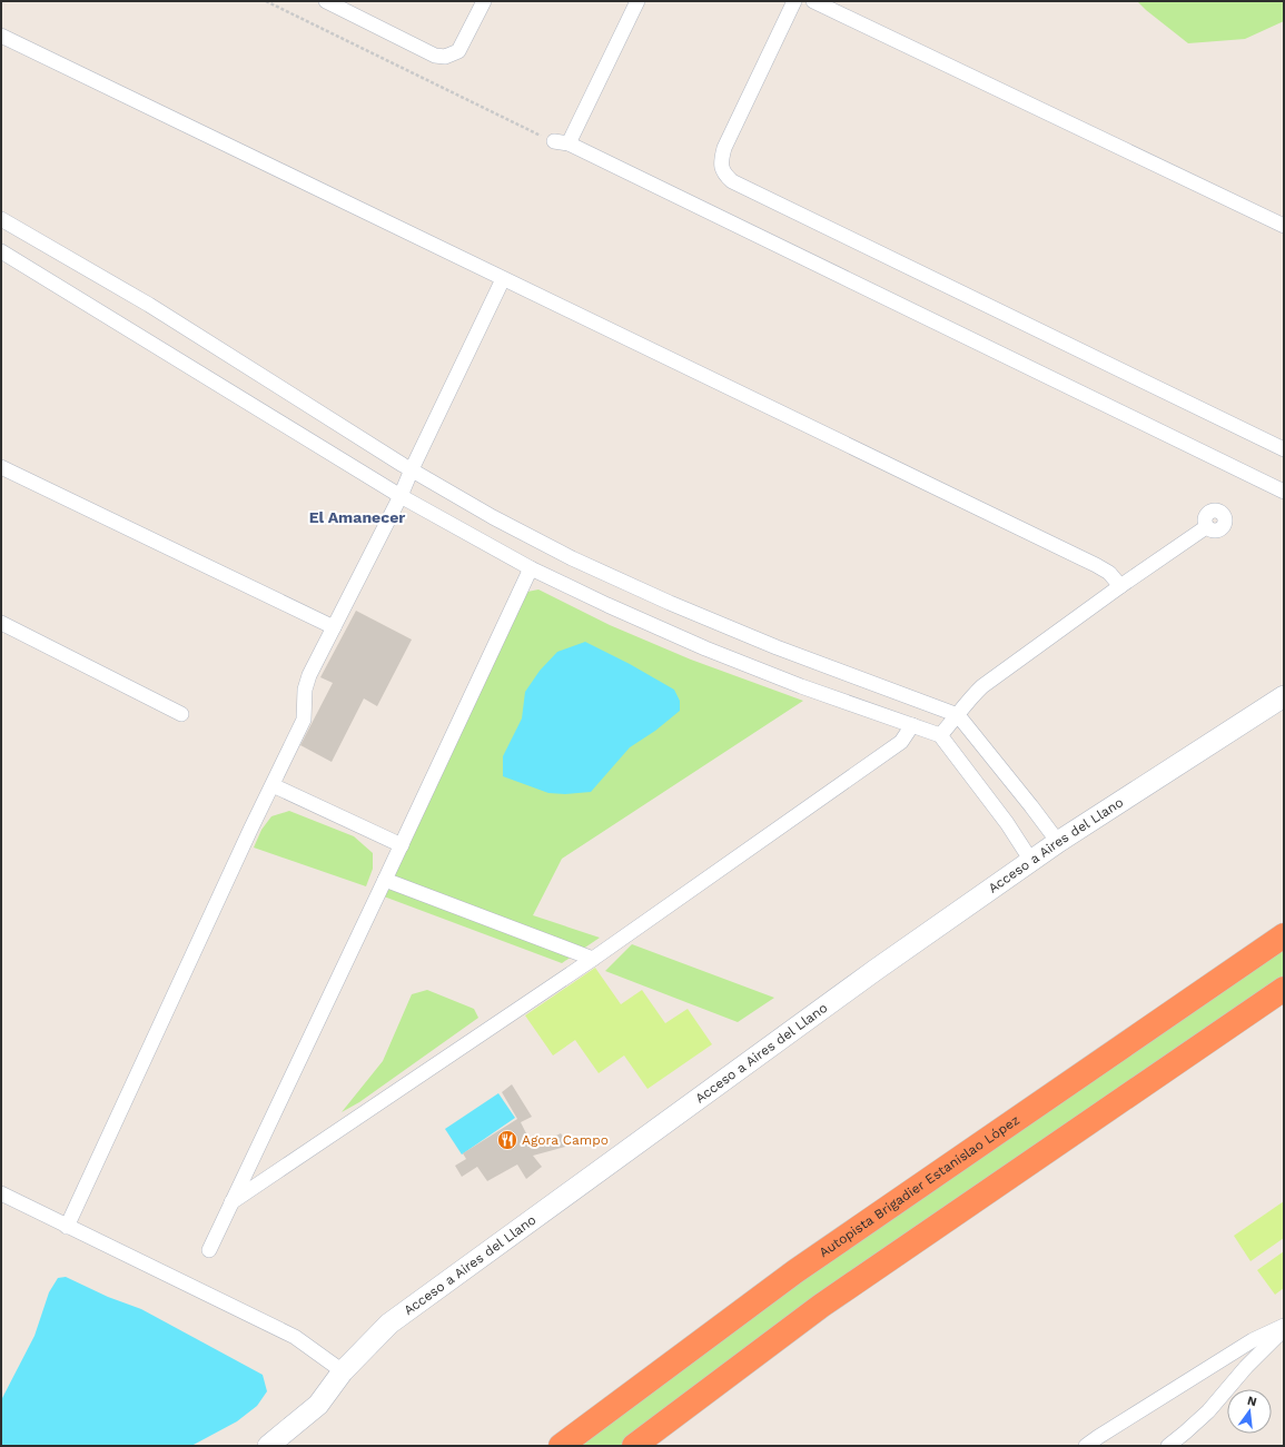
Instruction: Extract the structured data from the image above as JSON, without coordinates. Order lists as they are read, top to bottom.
{
  "streets": {
    "highway": ["Autopista Brigadier Estanislao López"],
    "street": ["Acceso a Aires del Llano"]
  },
  "districts": ["El Amanecer"],
  "places": {
    "restaurant": ["Agora Campo"]
  },
  "north": "top"
}
